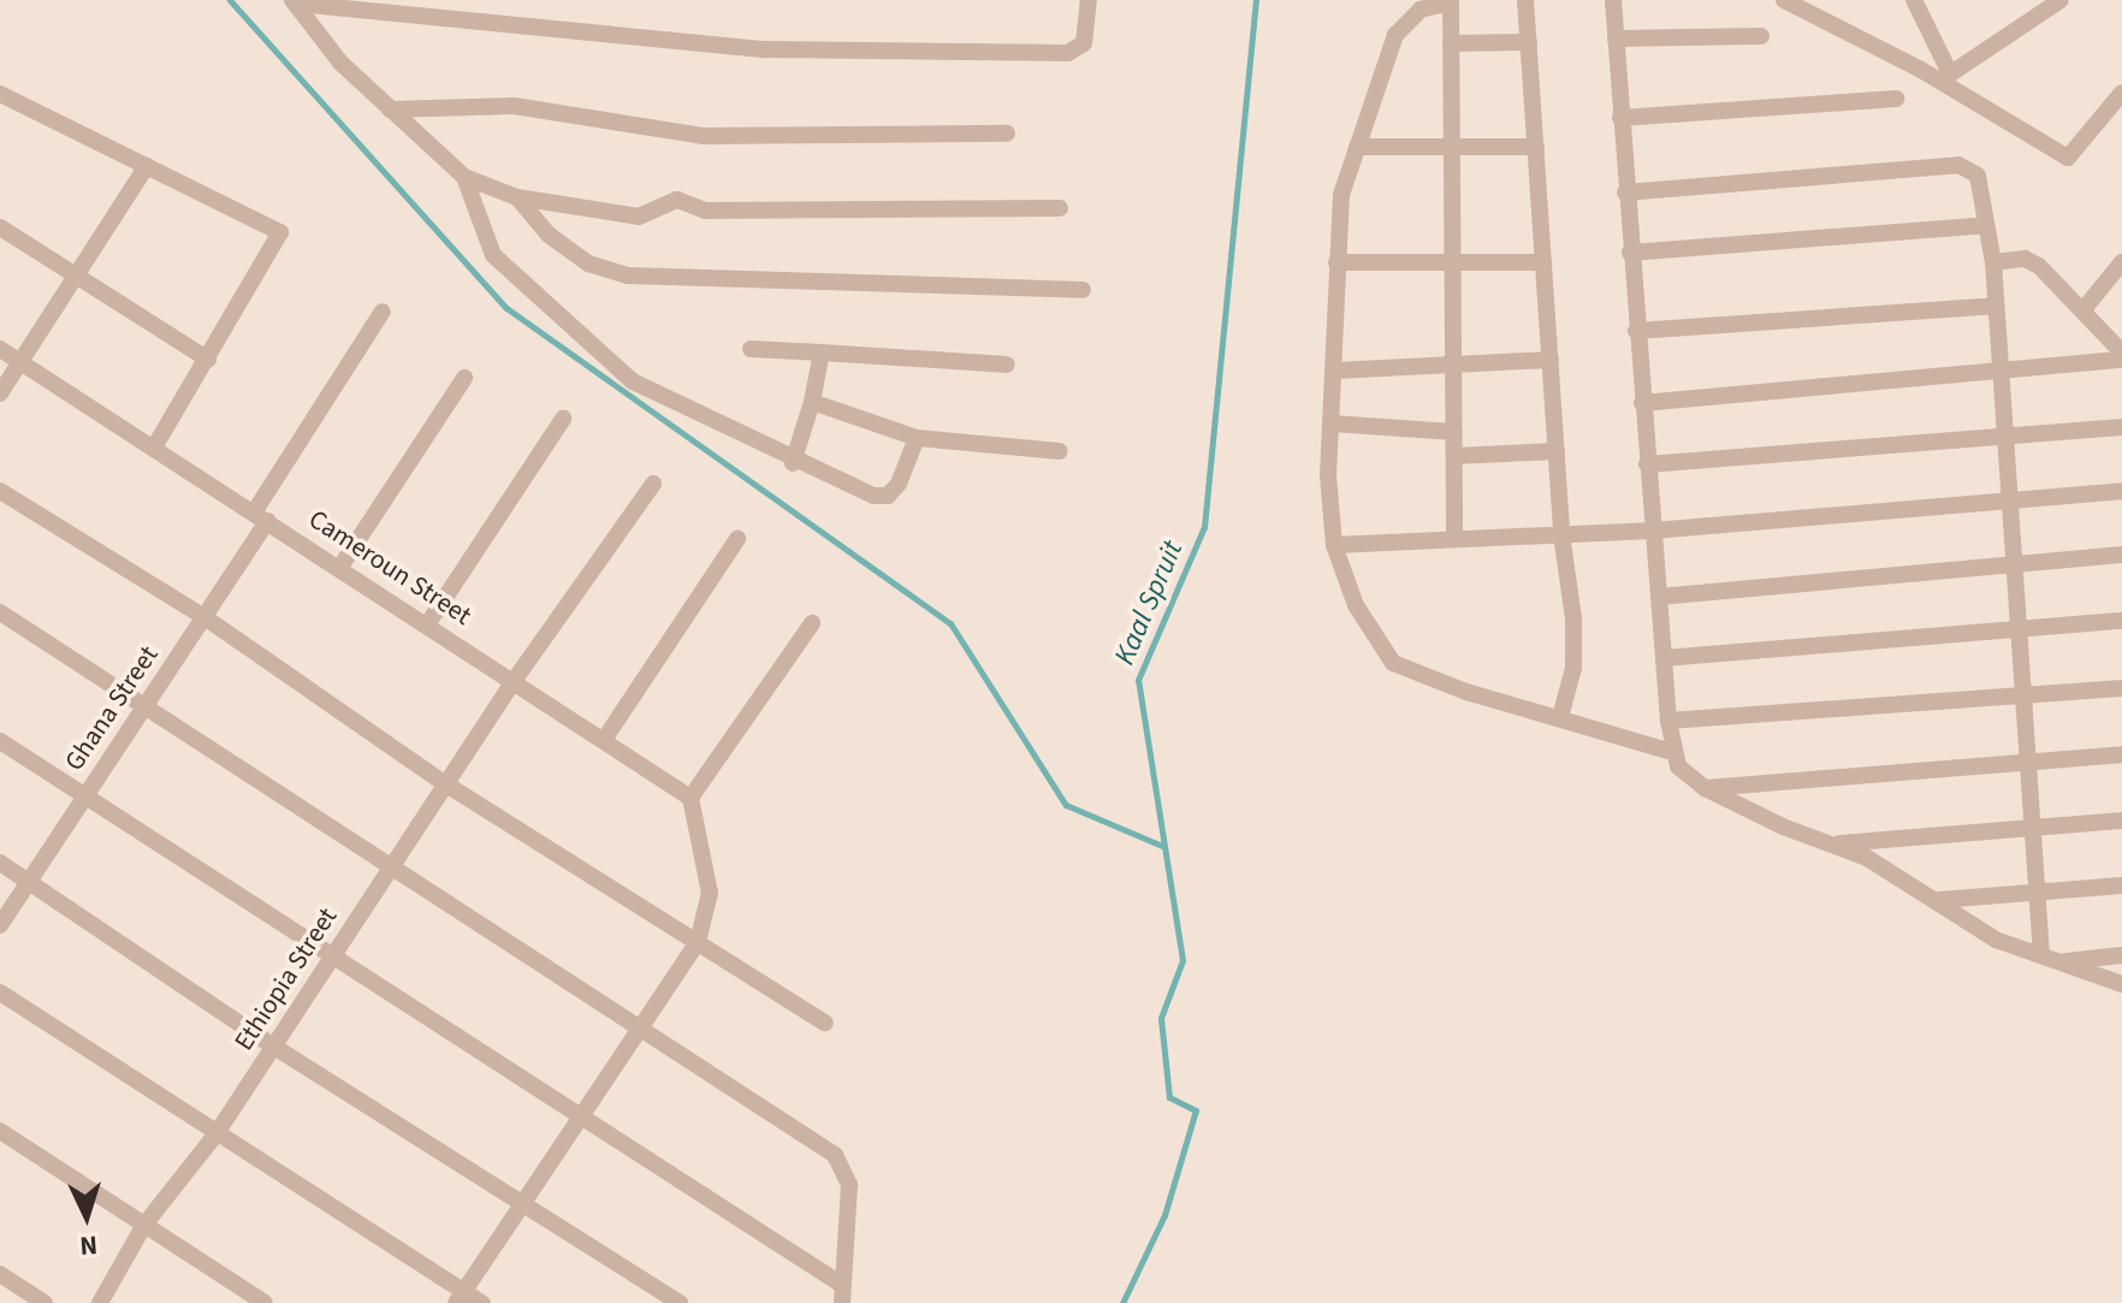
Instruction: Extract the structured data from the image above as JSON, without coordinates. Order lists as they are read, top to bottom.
{
  "streets": {
    "street": ["Cameroun Street", "Ghana Street", "Ethiopia Street"]
  },
  "crossings": [
    ["Cameroun Street", "Ghana Street"],
    ["Cameroun Street", "Ethiopia Street"]
  ],
  "water": ["Kaal Spruit"],
  "north": "bottom"
}
